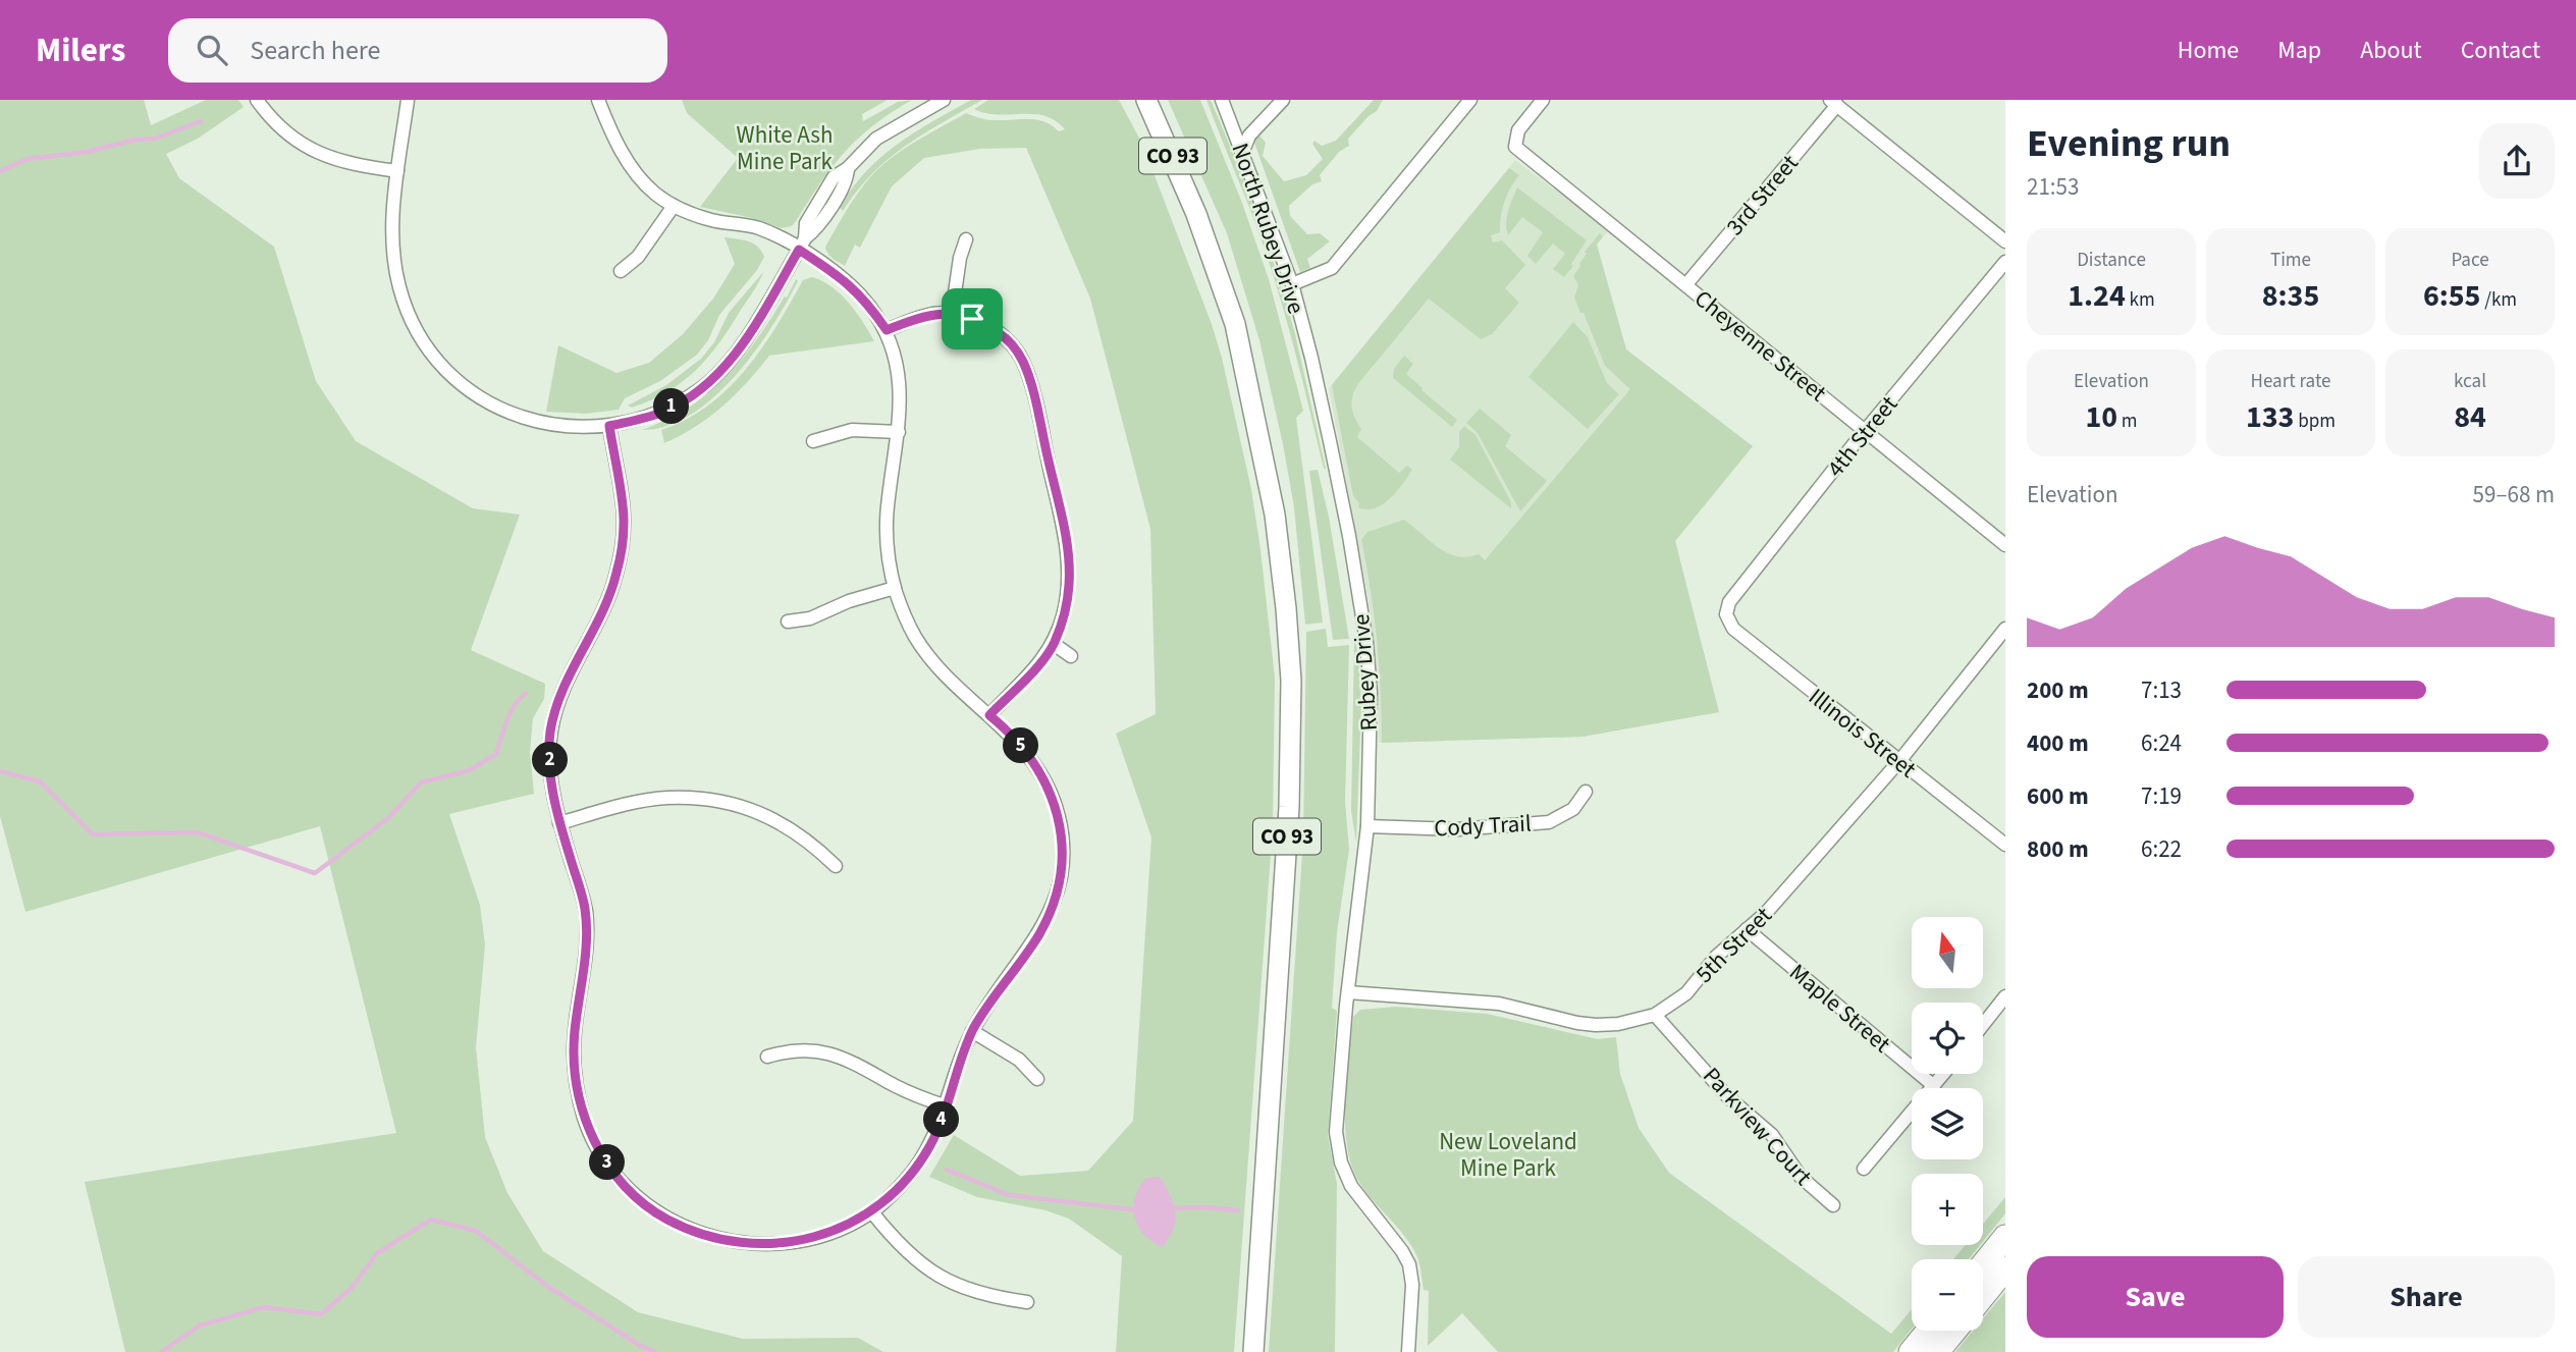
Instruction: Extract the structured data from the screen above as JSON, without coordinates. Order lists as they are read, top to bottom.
{
  "streets": {
    "highway": ["CO 93"],
    "street": [
      "3rd Street",
      "North Rubey Drive",
      "Cheyenne Street",
      "4th Street",
      "Rubey Drive",
      "Illinois Street",
      "Cody Trail",
      "5th Street",
      "Maple Street",
      "Parkview Court"
    ]
  },
  "crossings": [
    ["3rd Street", "Cheyenne Street"],
    ["North Rubey Drive", "Rubey Drive"],
    ["Cheyenne Street", "4th Street"],
    ["4th Street", "Illinois Street"],
    ["Rubey Drive", "Cody Trail"],
    ["Rubey Drive", "5th Street"],
    ["Illinois Street", "5th Street"],
    ["5th Street", "Maple Street"],
    ["5th Street", "Parkview Court"]
  ],
  "parks": ["White Ash Mine Park", "New Loveland Mine Park"],
  "north": "top",
  "page": {
    "header": "Milers",
    "search": "Search here",
    "nav": [
      "Home",
      "Map",
      "About",
      "Contact"
    ],
    "heading": ["Evening run", "21:53"],
    "stats": [
      ["Distance", "1.24 km"],
      ["Time", "8:35"],
      ["Pace", "6:55 /km"],
      ["Elevation", "10 m"],
      ["Heart rate", "133 bpm"],
      ["kcal", "84"]
    ],
    "pins": [
      "1",
      "5",
      "2",
      "4",
      "3"
    ],
    "chart": ["Elevation", "59–68 m"],
    "list": [
      {
        "name": "200 m",
        "note": "7:13"
      },
      {
        "name": "400 m",
        "note": "6:24"
      },
      {
        "name": "600 m",
        "note": "7:19"
      },
      {
        "name": "800 m",
        "note": "6:22"
      }
    ],
    "map_buttons": ["+", "−"],
    "buttons": ["Save", "Share"]
  }
}
